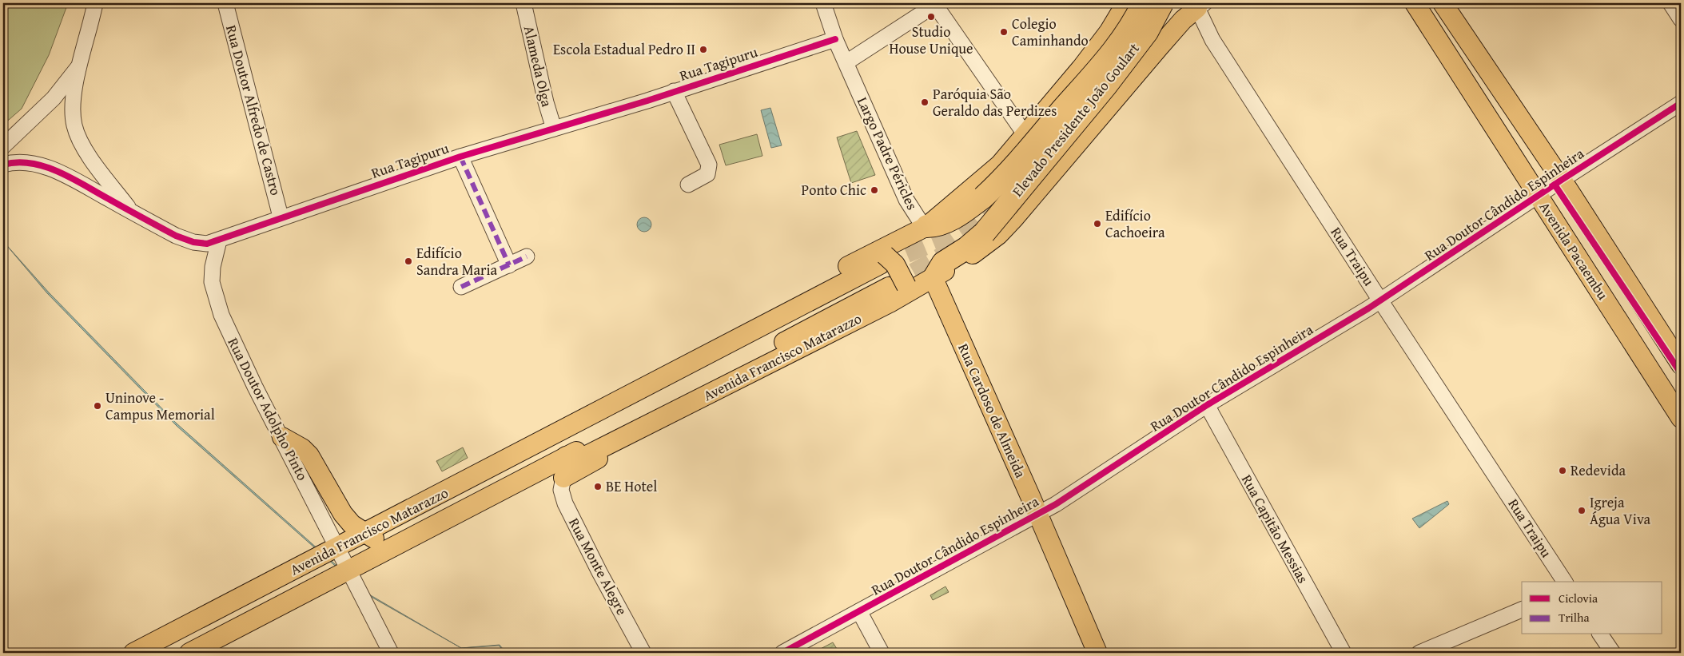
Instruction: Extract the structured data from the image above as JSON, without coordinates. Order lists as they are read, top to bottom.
{
  "streets": {
    "highway": ["Elevado Presidente João Goulart", "Avenida Francisco Matarazzo"],
    "main road": ["Largo Padre Péricles", "Avenida Pacaembu", "Rua Cardoso de Almeida"],
    "street": [
      "Rua Tagipuru",
      "Alameda Olga",
      "Rua Doutor Alfredo de Castro",
      "Rua Doutor Cândido Espinheira",
      "Rua Traipu",
      "Rua Doutor Adolpho Pinto",
      "Rua Capitão Messias",
      "Rua Monte Alegre"
    ]
  },
  "crossings": [
    ["Rua Tagipuru", "Alameda Olga"],
    ["Rua Tagipuru", "Rua Doutor Alfredo de Castro"],
    ["Rua Tagipuru", "Largo Padre Péricles"],
    ["Rua Tagipuru", "Rua Doutor Adolpho Pinto"],
    ["Elevado Presidente João Goulart", "Avenida Francisco Matarazzo"],
    ["Largo Padre Péricles", "Avenida Francisco Matarazzo"],
    ["Rua Doutor Cândido Espinheira", "Avenida Pacaembu"],
    ["Rua Doutor Cândido Espinheira", "Rua Traipu"],
    ["Rua Doutor Cândido Espinheira", "Rua Cardoso de Almeida"],
    ["Rua Doutor Cândido Espinheira", "Rua Capitão Messias"],
    ["Avenida Francisco Matarazzo", "Rua Doutor Adolpho Pinto"],
    ["Avenida Francisco Matarazzo", "Rua Cardoso de Almeida"]
  ],
  "places": [
    "Studio House Unique",
    "Colegio Caminhando",
    "Escola Estadual Pedro II",
    "Paróquia São Geraldo das Perdizes",
    "Ponto Chic",
    "Edifício Cachoeira",
    "Edifício Sandra Maria",
    "Uninove - Campus Memorial",
    "Redevida",
    "BE Hotel",
    "Igreja Água Viva"
  ],
  "legend": ["Ciclovia", "Trilha"]
}
